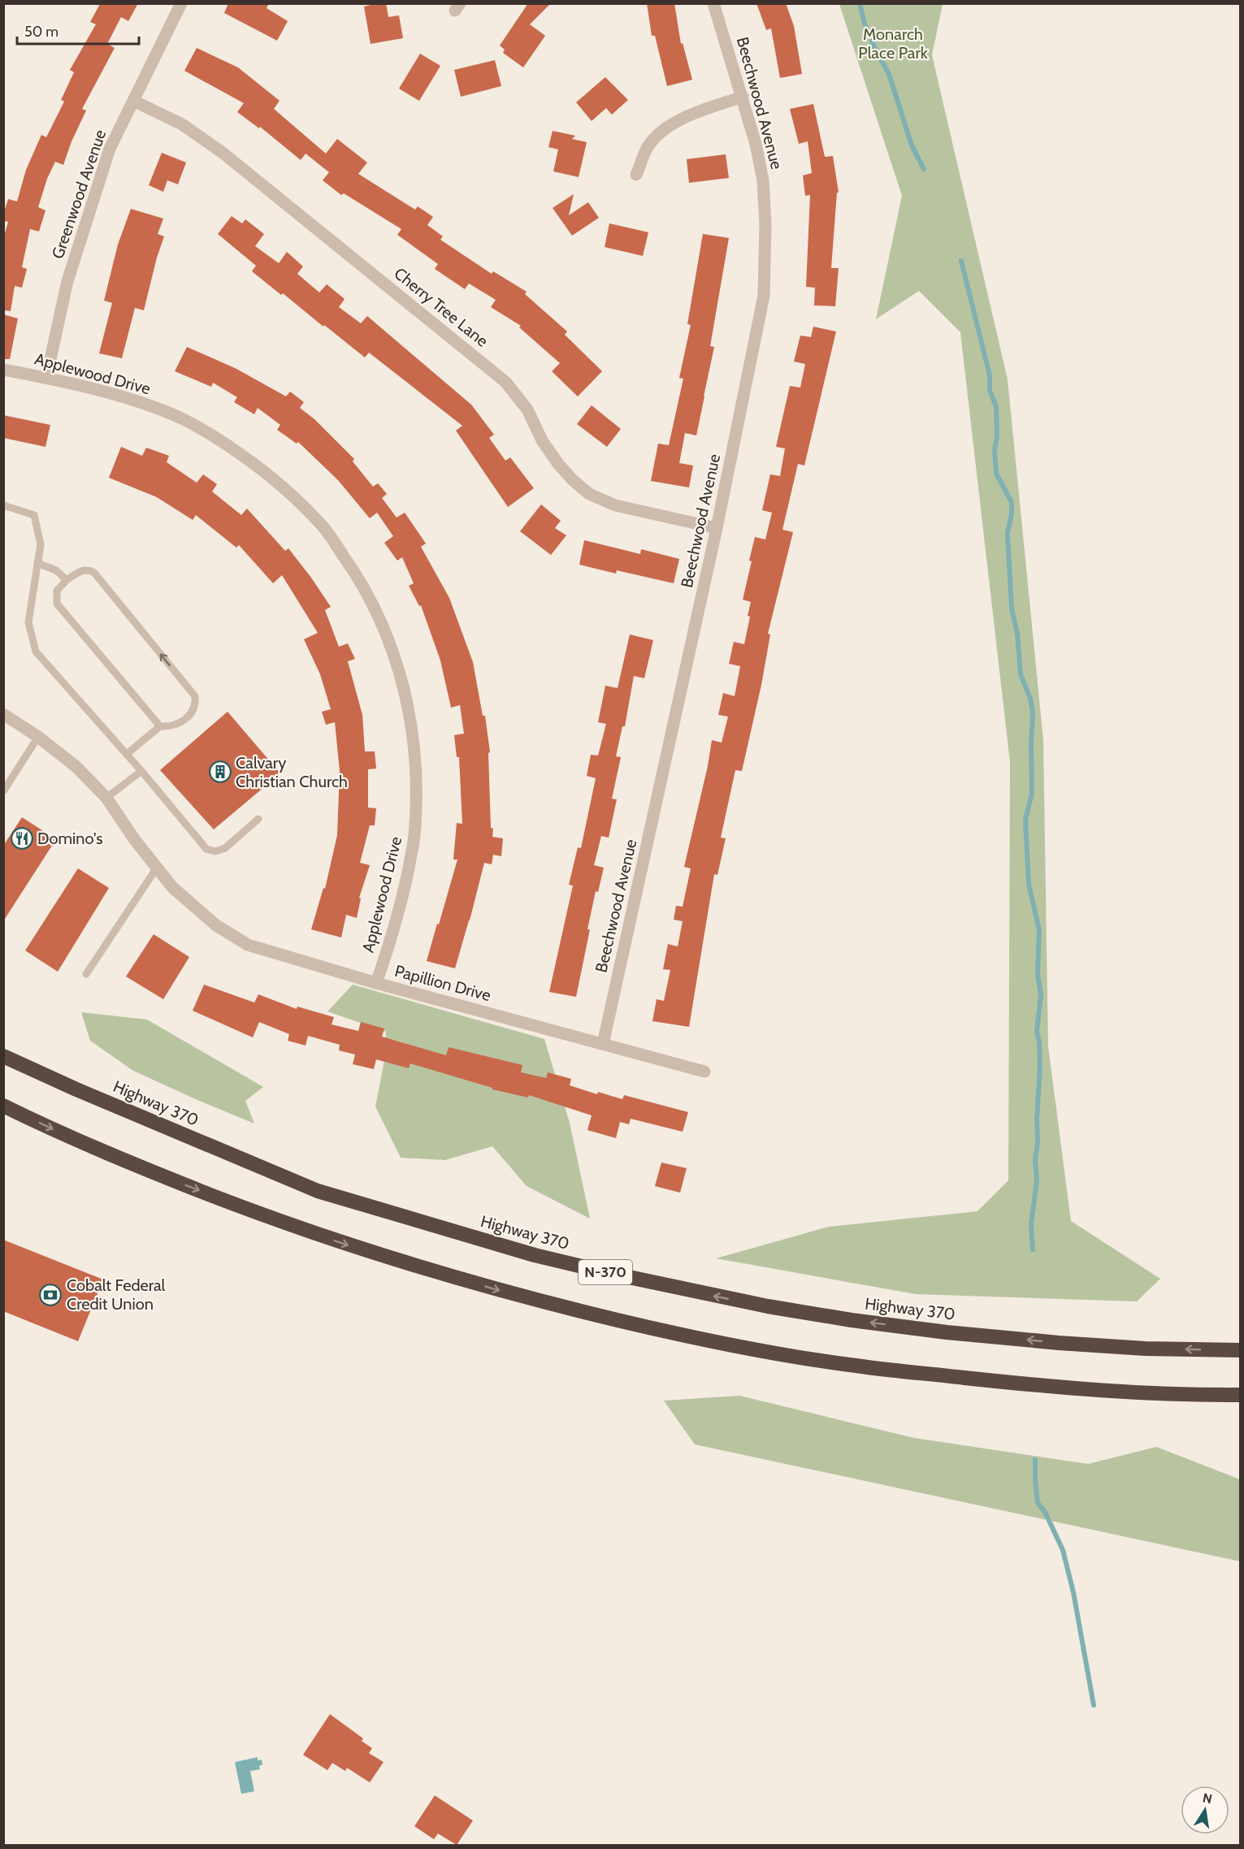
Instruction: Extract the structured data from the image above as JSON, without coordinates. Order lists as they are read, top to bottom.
{
  "streets": {
    "highway": ["Highway 370", "N-370"],
    "street": [
      "Beechwood Avenue",
      "Greenwood Avenue",
      "Cherry Tree Lane",
      "Applewood Drive",
      "Papillion Drive"
    ]
  },
  "crossings": [
    ["Beechwood Avenue", "Cherry Tree Lane"],
    ["Beechwood Avenue", "Papillion Drive"],
    ["Greenwood Avenue", "Cherry Tree Lane"],
    ["Greenwood Avenue", "Applewood Drive"],
    ["Applewood Drive", "Papillion Drive"]
  ],
  "parks": ["Monarch Place Park"],
  "places": {
    "building": ["Calvary Christian Church"],
    "restaurant": ["Domino's"],
    "bank": ["Cobalt Federal Credit Union"]
  },
  "scale_bar": "50 m",
  "north": "top"
}
